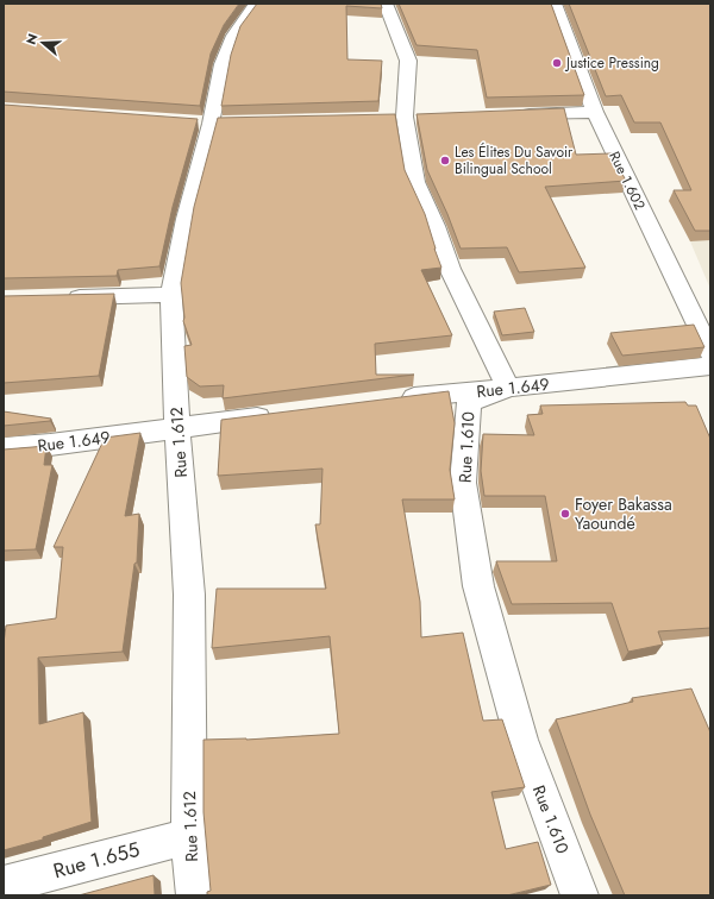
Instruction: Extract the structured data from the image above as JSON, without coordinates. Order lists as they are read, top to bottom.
{
  "streets": {
    "street": [
      "Rue 1.602",
      "Rue 1.649",
      "Rue 1.612",
      "Rue 1.610",
      "Rue 1.655"
    ]
  },
  "crossings": [
    ["Rue 1.649", "Rue 1.612"],
    ["Rue 1.649", "Rue 1.610"],
    ["Rue 1.612", "Rue 1.655"]
  ],
  "places": ["Justice Pressing", "Les Élites Du Savoir Bilingual School", "Foyer Bakassa Yaoundé"],
  "north": "left"
}
